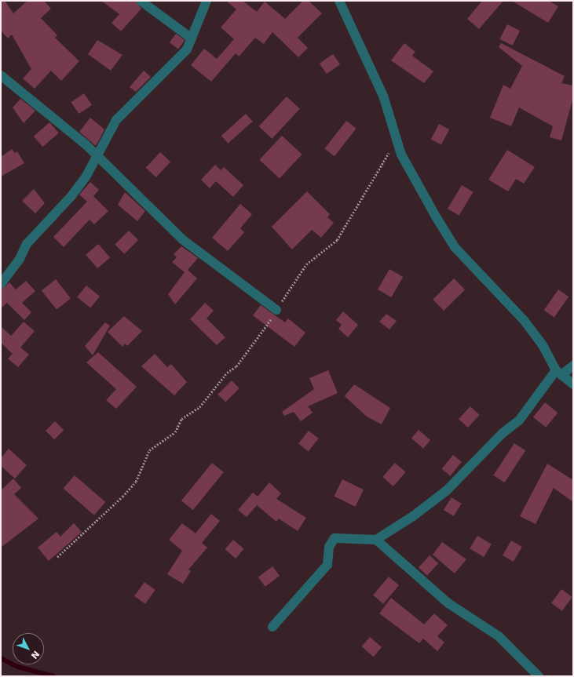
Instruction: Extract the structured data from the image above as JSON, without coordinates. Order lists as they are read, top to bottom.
{
  "north": "bottom right"
}
